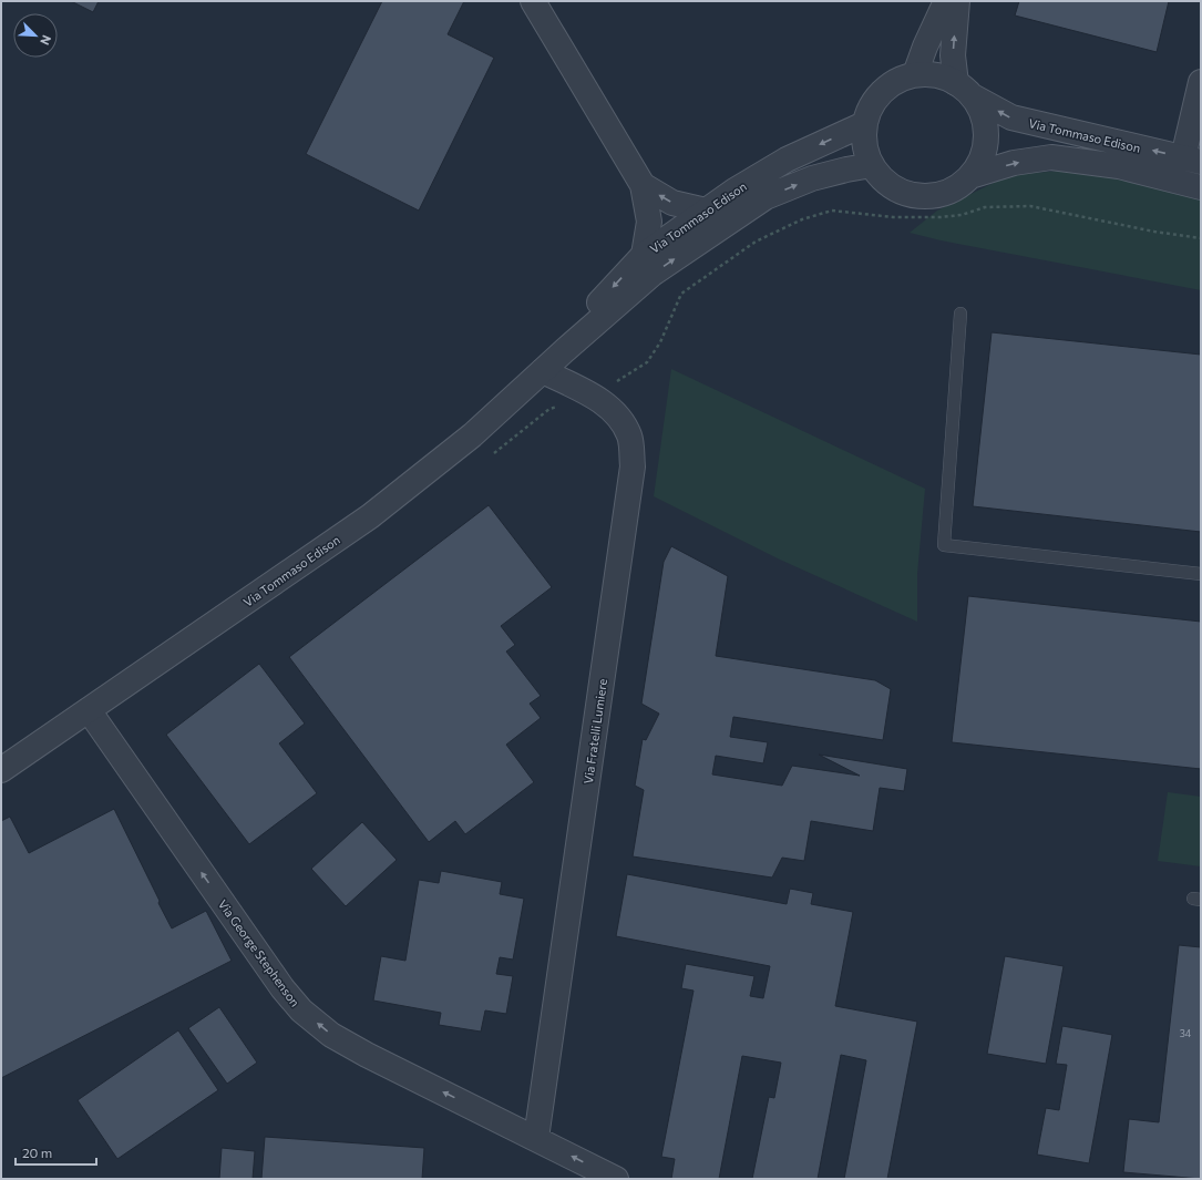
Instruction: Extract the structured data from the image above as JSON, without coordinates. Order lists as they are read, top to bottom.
{
  "streets": {
    "street": ["Via Tommaso Edison", "Via Fratelli Lumiere", "Via George Stephenson"]
  },
  "crossings": [
    ["Via Tommaso Edison", "Via Fratelli Lumiere"],
    ["Via Tommaso Edison", "Via George Stephenson"],
    ["Via Fratelli Lumiere", "Via George Stephenson"]
  ],
  "one_way": ["Via George Stephenson"],
  "house_numbers": ["34"],
  "scale_bar": "20 m",
  "north": "bottom right"
}
